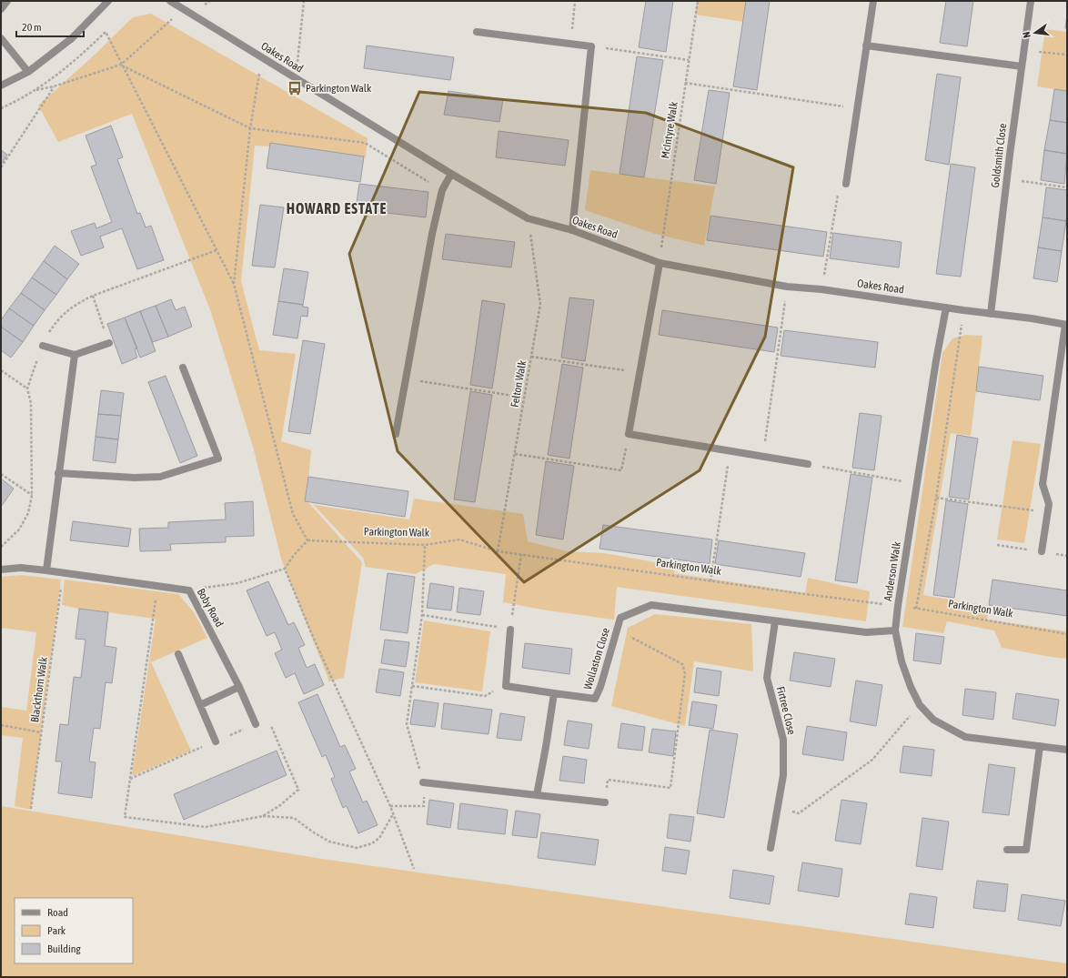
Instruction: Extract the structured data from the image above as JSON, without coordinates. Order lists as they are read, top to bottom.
{
  "streets": {
    "street": [
      "Oakes Road",
      "Goldsmith Close",
      "Anderson Walk",
      "Boby Road",
      "Wollaston Close",
      "Firtree Close"
    ],
    "path": [
      "McIntyre Walk",
      "Felton Walk",
      "Parkington Walk",
      "Blackthorn Walk"
    ]
  },
  "crossings": [
    ["Oakes Road", "McIntyre Walk"],
    ["Oakes Road", "Goldsmith Close"],
    ["Oakes Road", "Felton Walk"],
    ["Oakes Road", "Anderson Walk"],
    ["Felton Walk", "Parkington Walk"],
    ["Parkington Walk", "Anderson Walk"],
    ["Boby Road", "Blackthorn Walk"],
    ["Wollaston Close", "Firtree Close"]
  ],
  "districts": ["HOWARD ESTATE"],
  "places": {
    "bus stop": ["Parkington Walk"]
  },
  "legend": ["Road", "Park", "Building"],
  "scale_bar": "20 m",
  "north": "left"
}
